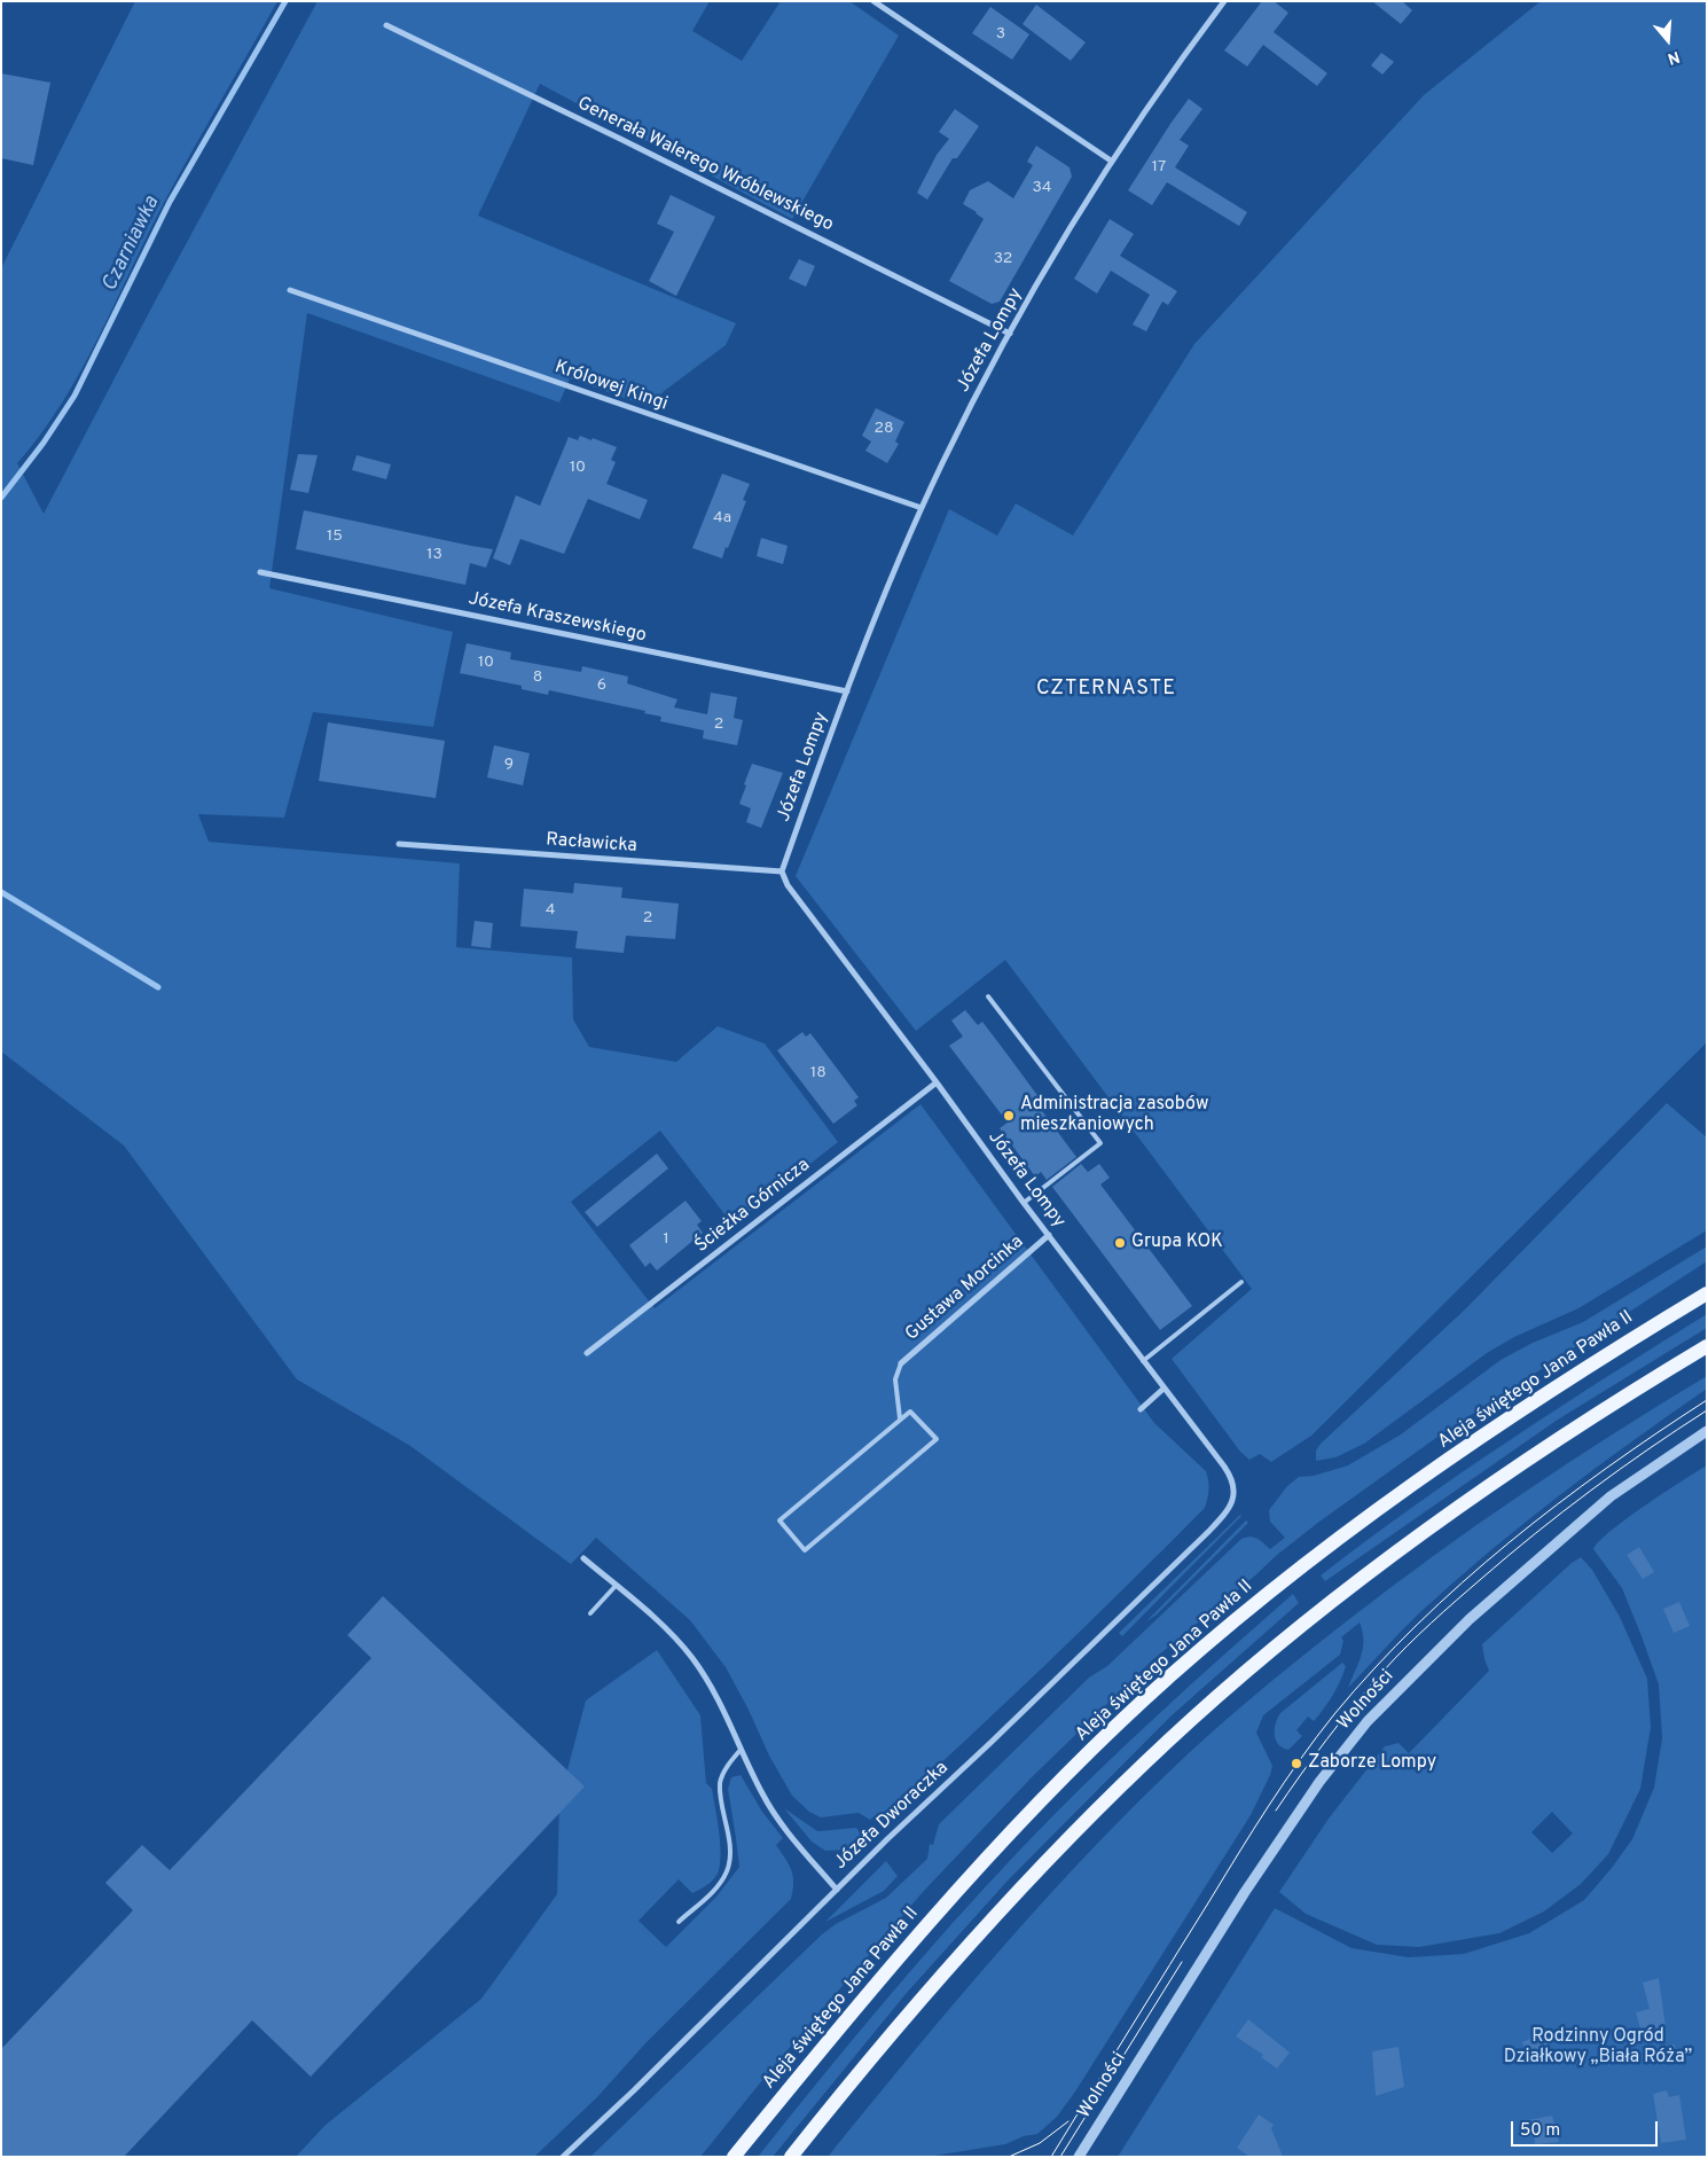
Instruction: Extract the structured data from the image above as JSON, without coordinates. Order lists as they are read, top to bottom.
{
  "streets": {
    "main road": ["Aleja świętego Jana Pawła II"],
    "street": [
      "Generała Walerego Wróblewskiego",
      "Józefa Lompy",
      "Królowej Kingi",
      "Józefa Kraszewskiego",
      "Racławicka",
      "Ścieżka Górnicza",
      "Gustawa Morcinka",
      "Wolności",
      "Józefa Dworaczka"
    ]
  },
  "crossings": [
    ["Generała Walerego Wróblewskiego", "Józefa Lompy"],
    ["Józefa Lompy", "Królowej Kingi"],
    ["Józefa Lompy", "Józefa Kraszewskiego"],
    ["Józefa Lompy", "Racławicka"],
    ["Józefa Lompy", "Ścieżka Górnicza"],
    ["Józefa Lompy", "Gustawa Morcinka"],
    ["Józefa Lompy", "Józefa Dworaczka"]
  ],
  "districts": ["CZTERNASTE"],
  "water": ["Czarniawka"],
  "parks": ["Rodzinny Ogród Działkowy „Biała Róża”"],
  "places": ["Administracja zasobów mieszkaniowych", "Grupa KOK", "Zaborze Lompy"],
  "house_numbers": [
    "3",
    "17",
    "34",
    "32",
    "28",
    "10",
    "4a",
    "15",
    "13",
    "10",
    "8",
    "6",
    "2",
    "9",
    "4",
    "2",
    "18",
    "1"
  ],
  "scale_bar": "50 m",
  "north": "bottom"
}
